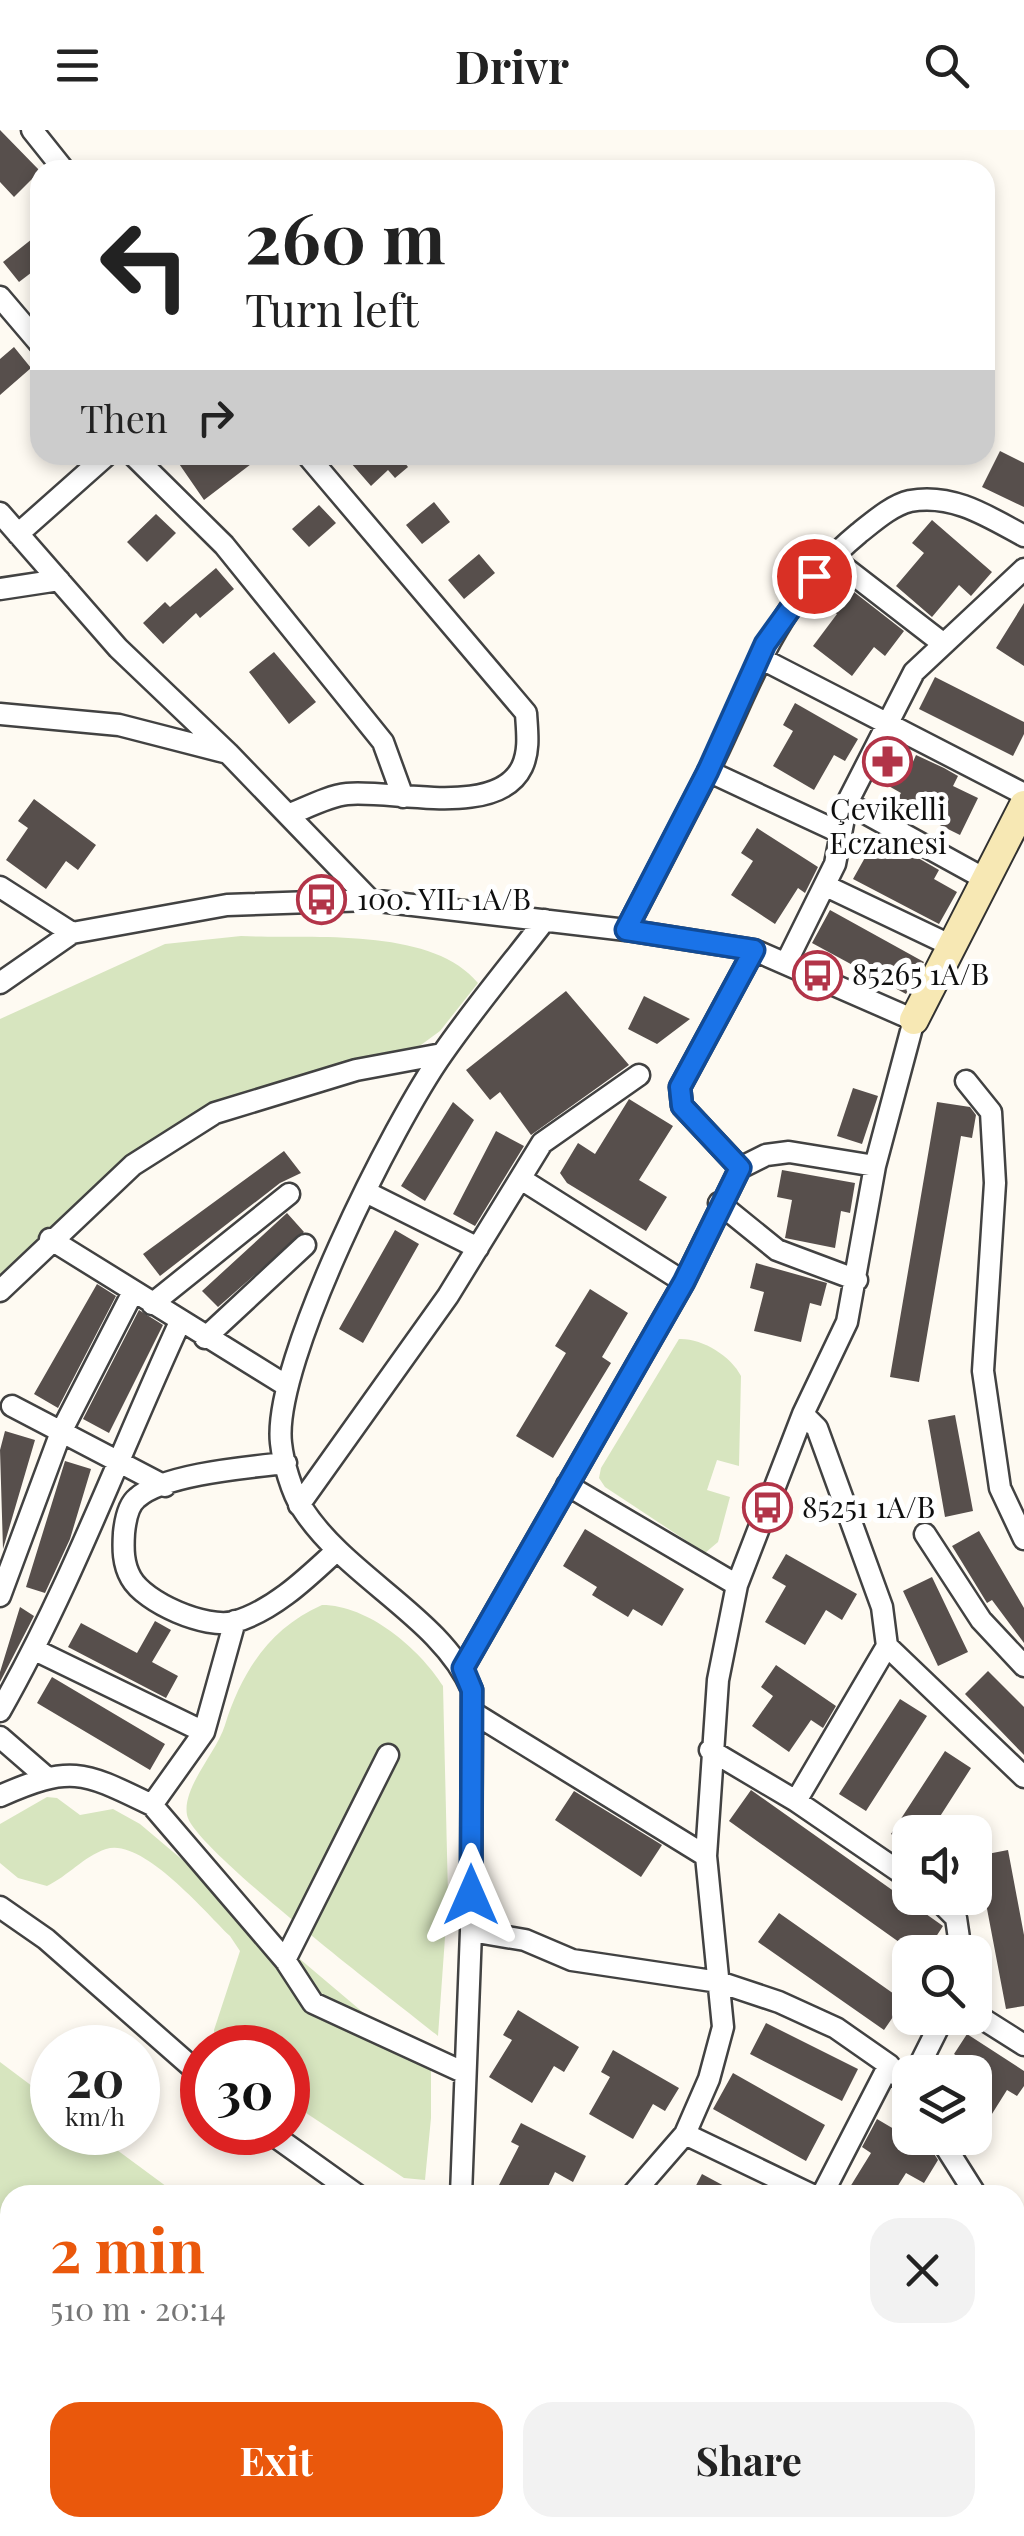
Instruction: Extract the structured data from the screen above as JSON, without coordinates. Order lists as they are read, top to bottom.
{
  "places": {
    "pharmacy": ["Çevikelli Eczanesi"],
    "bus stop": ["100. YIL 1A/B", "85265 1A/B", "85251 1A/B"]
  },
  "page": {
    "header": "Drivr",
    "turn": ["260 m", "Turn left"],
    "then": "Then",
    "speed": "20 km/h",
    "limit": "30",
    "heading": ["2 min", "510 m · 20:14"],
    "buttons": ["Exit", "Share"]
  }
}
